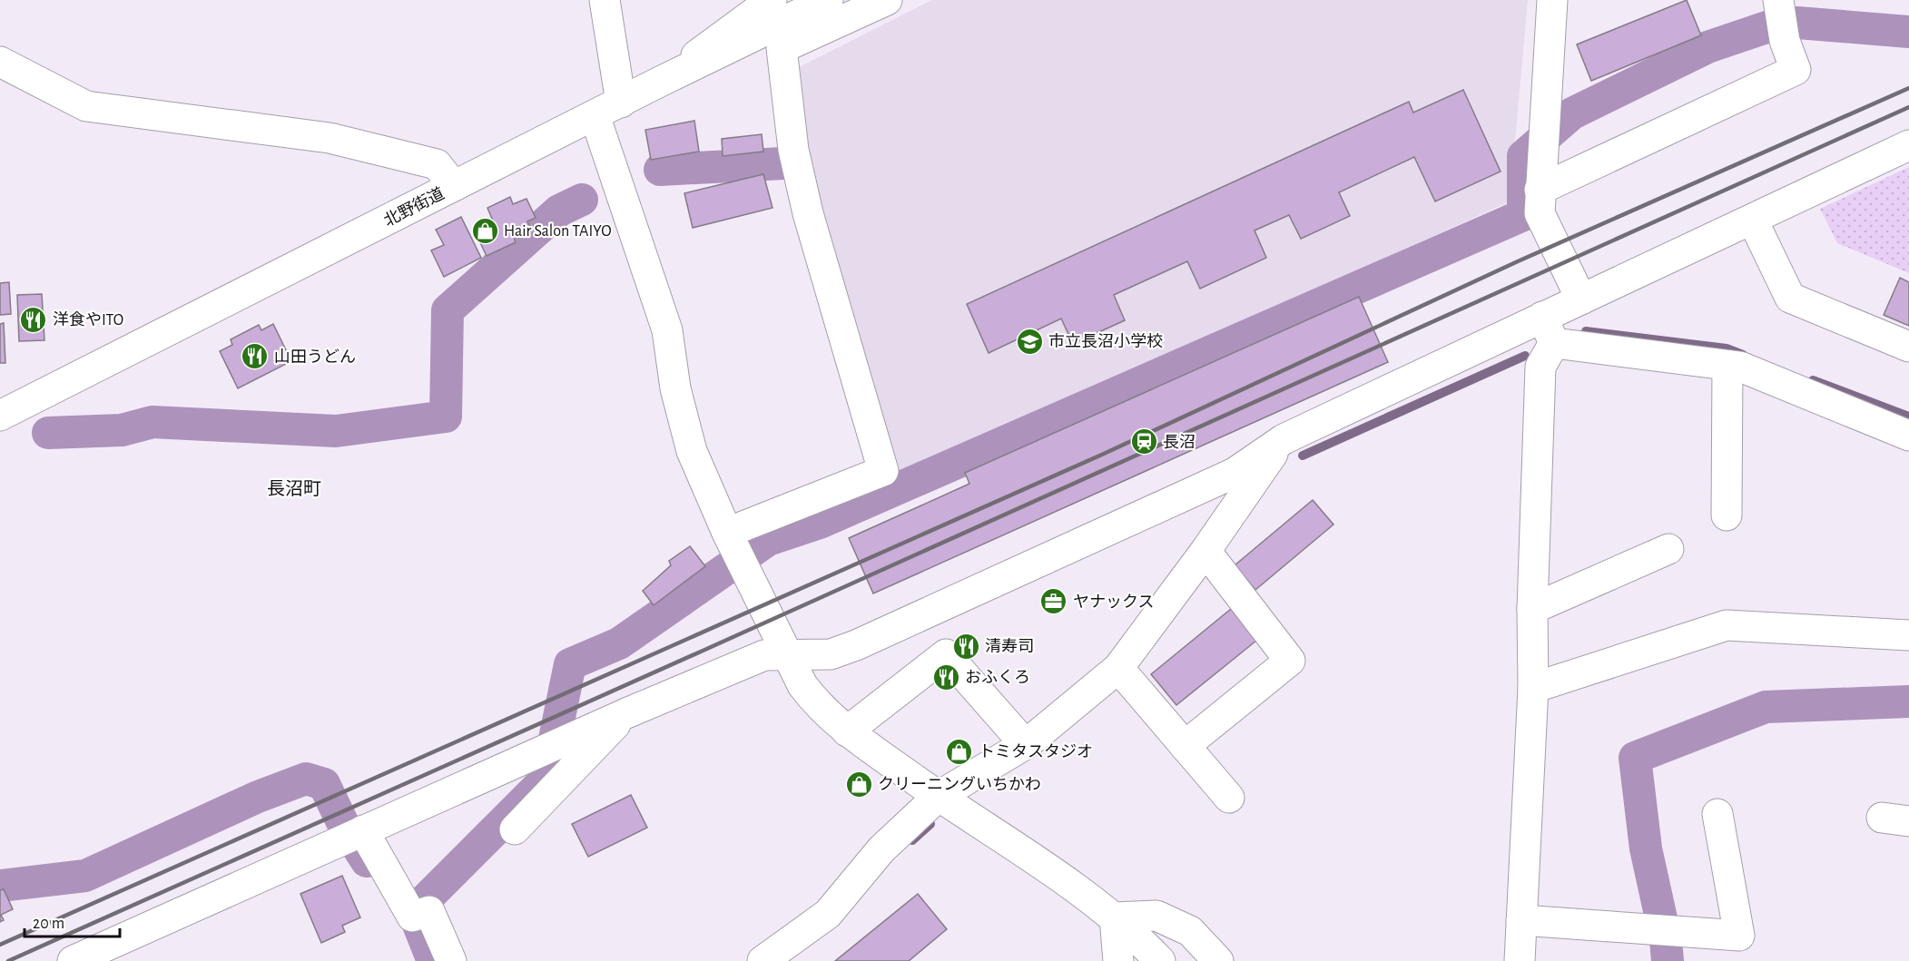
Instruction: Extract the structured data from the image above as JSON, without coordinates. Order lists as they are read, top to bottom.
{
  "streets": {
    "street": ["北野街道"]
  },
  "districts": ["長沼町"],
  "places": {
    "shop": ["Hair Salon TAIYO", "トミタスタジオ", "クリーニングいちかわ"],
    "restaurant": [
      "洋食やITO",
      "山田うどん",
      "清寿司",
      "おふくろ"
    ],
    "school or university": ["市立長沼小学校"],
    "station": ["長沼"],
    "office": ["ヤナックス"]
  },
  "scale_bar": "20 m"
}
